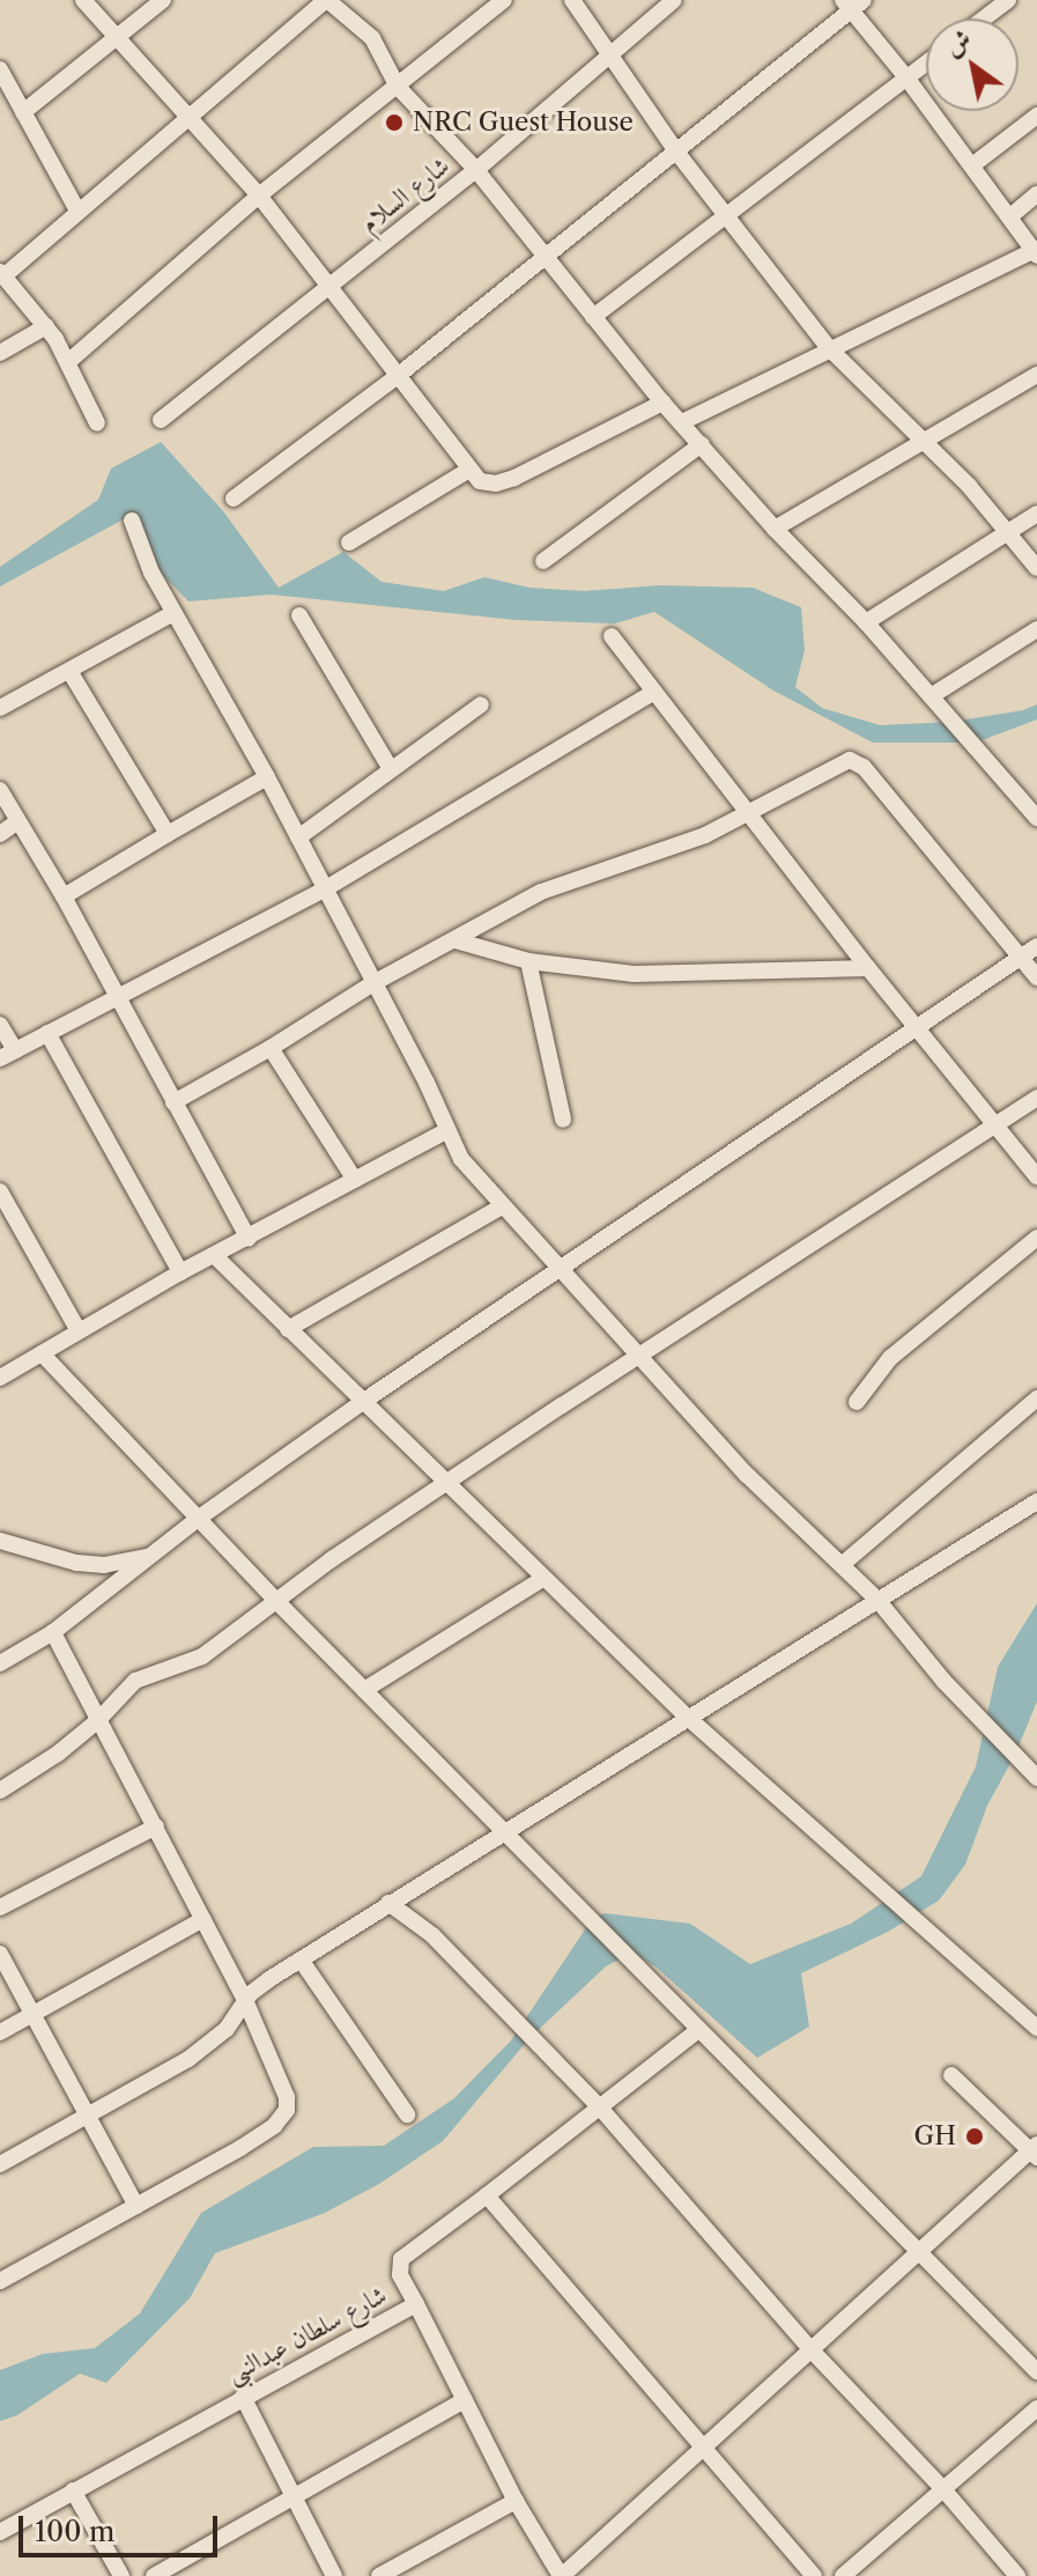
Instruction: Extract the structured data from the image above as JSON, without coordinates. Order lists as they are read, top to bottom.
{
  "streets": {
    "street": ["شارع السلام", "شارع سلطان عبدالنبى"]
  },
  "places": ["NRC Guest House", "GH"],
  "scale_bar": "100 m",
  "north": "top left"
}
